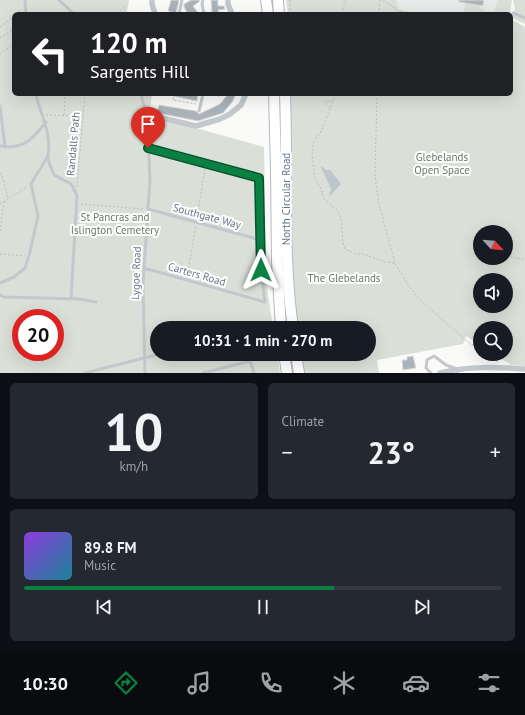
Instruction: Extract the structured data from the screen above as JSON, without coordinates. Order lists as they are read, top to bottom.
{
  "streets": {
    "highway": ["North Circular Road"],
    "lane": ["Southgate Way", "Lygoe Road", "Carters Road"],
    "path": ["Randalls Path"]
  },
  "crossings": [
    ["Southgate Way", "Lygoe Road"],
    ["Southgate Way", "Carters Road"],
    ["Lygoe Road", "Carters Road"]
  ],
  "parks": ["Glebelands Open Space", "St Pancras and Islington Cemetery", "The Glebelands"],
  "north": "bottom right",
  "page": {
    "turn": ["120 m", "Sargents Hill"],
    "limit": "20",
    "trip": "10:31 · 1 min · 270 m",
    "tile": [
      ["10", "km/h"],
      "Climate"
    ],
    "heat": ["−", "23°", "+"],
    "song": ["89.8 FM", "Music"],
    "tabs": "10:30"
  }
}
